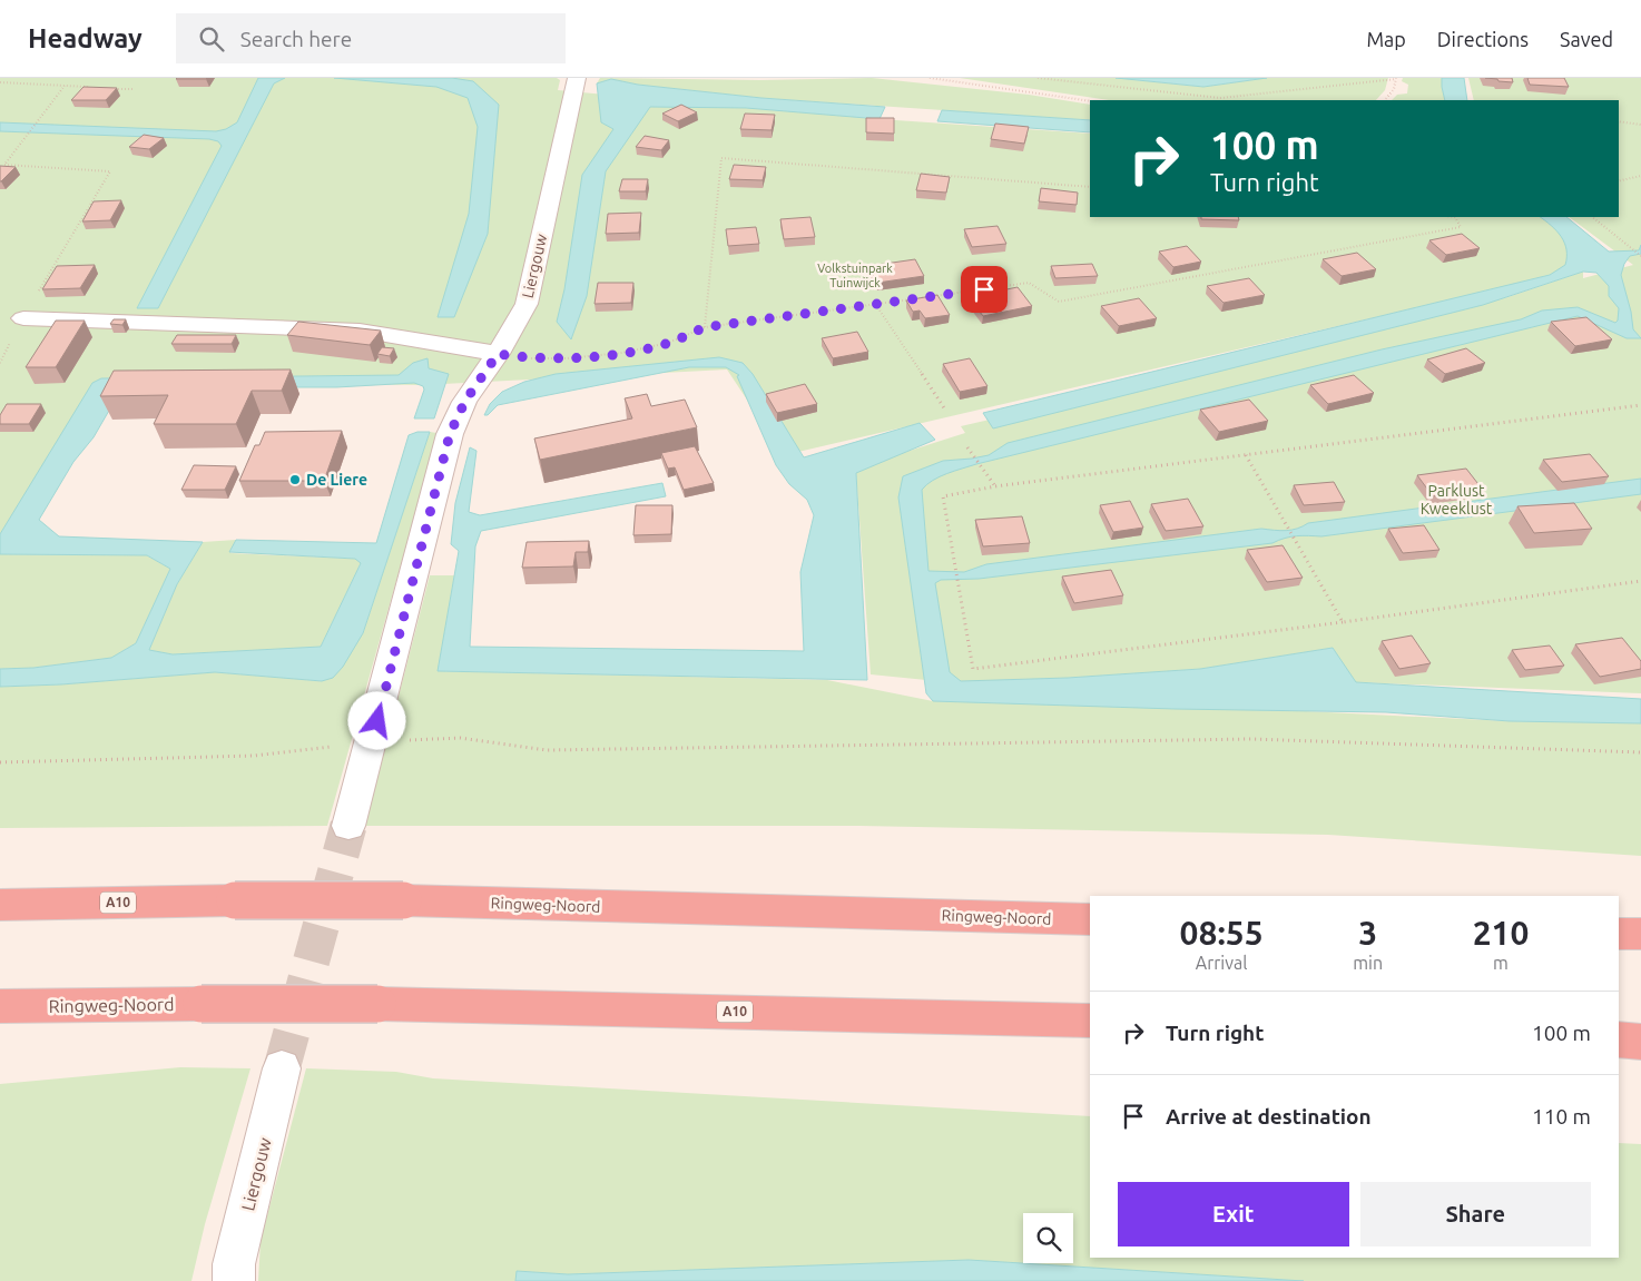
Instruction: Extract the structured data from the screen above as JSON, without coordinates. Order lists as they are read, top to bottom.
{
  "streets": {
    "highway": ["A10", "Ringweg-Noord"],
    "street": ["Liergouw"]
  },
  "parks": ["Volkstuinpark Tuinwijck", "Parklust Kweeklust"],
  "places": ["De Liere"],
  "page": {
    "header": "Headway",
    "search": "Search here",
    "nav": ["Map", "Directions", "Saved"],
    "turn": ["100 m", "Turn right"],
    "eta": [
      "08:55",
      "Arrival",
      "3",
      "min",
      "210",
      "m"
    ],
    "list": [
      {
        "name": "Turn right",
        "value": "100 m"
      },
      {
        "name": "Arrive at destination",
        "value": "110 m"
      }
    ],
    "buttons": ["Exit", "Share"]
  }
}
